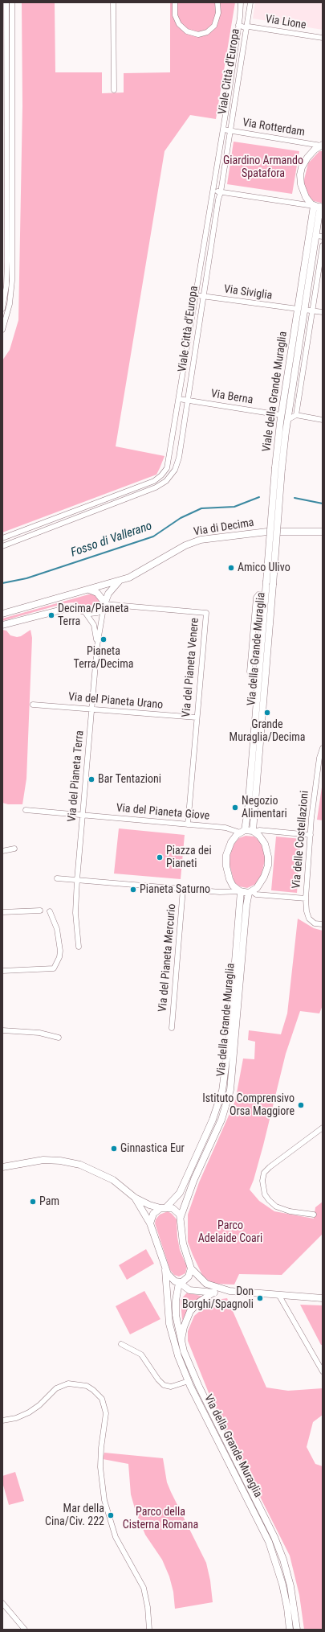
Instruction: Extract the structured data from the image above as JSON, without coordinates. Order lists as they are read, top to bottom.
{
  "streets": {
    "street": [
      "Via Lione",
      "Viale Città d'Europa",
      "Via Rotterdam",
      "Via Siviglia",
      "Viale della Grande Muraglia",
      "Via Berna",
      "Via di Decima",
      "Via della Grande Muraglia",
      "Via del Pianeta Venere",
      "Via del Pianeta Urano",
      "Via del Pianeta Terra",
      "Via del Pianeta Giove",
      "Via delle Costellazioni",
      "Via del Pianeta Mercurio"
    ]
  },
  "crossings": [
    ["Via Lione", "Viale Città d'Europa"],
    ["Viale Città d'Europa", "Via Rotterdam"],
    ["Viale Città d'Europa", "Via Siviglia"],
    ["Viale Città d'Europa", "Via Berna"],
    ["Via Siviglia", "Viale della Grande Muraglia"],
    ["Viale della Grande Muraglia", "Via Berna"],
    ["Viale della Grande Muraglia", "Via della Grande Muraglia"],
    ["Via di Decima", "Via del Pianeta Venere"],
    ["Via di Decima", "Via del Pianeta Terra"],
    ["Via della Grande Muraglia", "Via del Pianeta Giove"],
    ["Via del Pianeta Venere", "Via del Pianeta Urano"],
    ["Via del Pianeta Venere", "Via del Pianeta Terra"],
    ["Via del Pianeta Venere", "Via del Pianeta Giove"],
    ["Via del Pianeta Urano", "Via del Pianeta Terra"],
    ["Via del Pianeta Terra", "Via del Pianeta Giove"]
  ],
  "water": ["Fosso di Vallerano"],
  "parks": ["Giardino Armando Spatafora", "Parco Adelaide Coari", "Parco della Cisterna Romana"],
  "places": [
    "Amico Ulivo",
    "Decima/Pianeta Terra",
    "Pianeta Terra/Decima",
    "Grande Muraglia/Decima",
    "Bar Tentazioni",
    "Negozio Alimentari",
    "Piazza dei Pianeti",
    "Pianeta Saturno",
    "Istituto Comprensivo Orsa Maggiore",
    "Ginnastica Eur",
    "Pam",
    "Don Borghi/Spagnoli",
    "Mar della Cina/Civ. 222"
  ]
}
